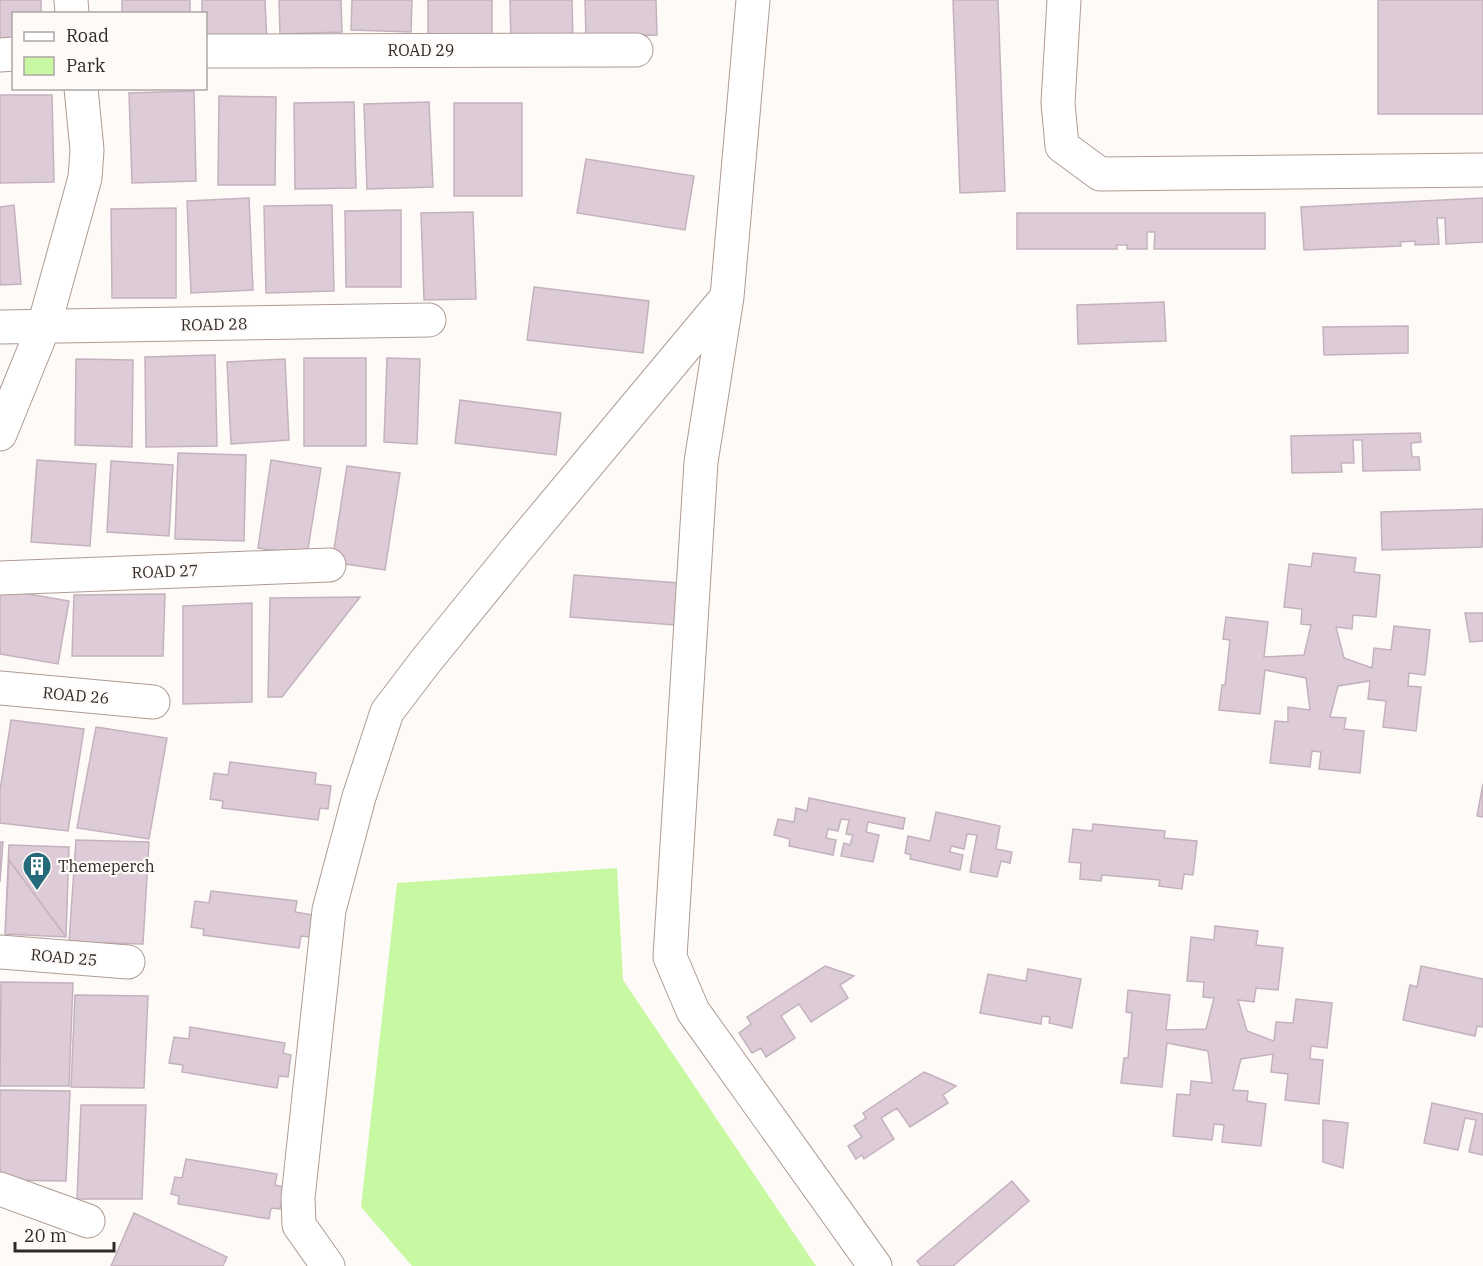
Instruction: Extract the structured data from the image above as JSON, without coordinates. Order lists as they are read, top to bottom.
{
  "streets": {
    "street": [
      "ROAD 29",
      "ROAD 28",
      "ROAD 27",
      "ROAD 26",
      "ROAD 25"
    ]
  },
  "places": {
    "building": ["Themeperch"]
  },
  "legend": ["Road", "Park"],
  "scale_bar": "20 m"
}
